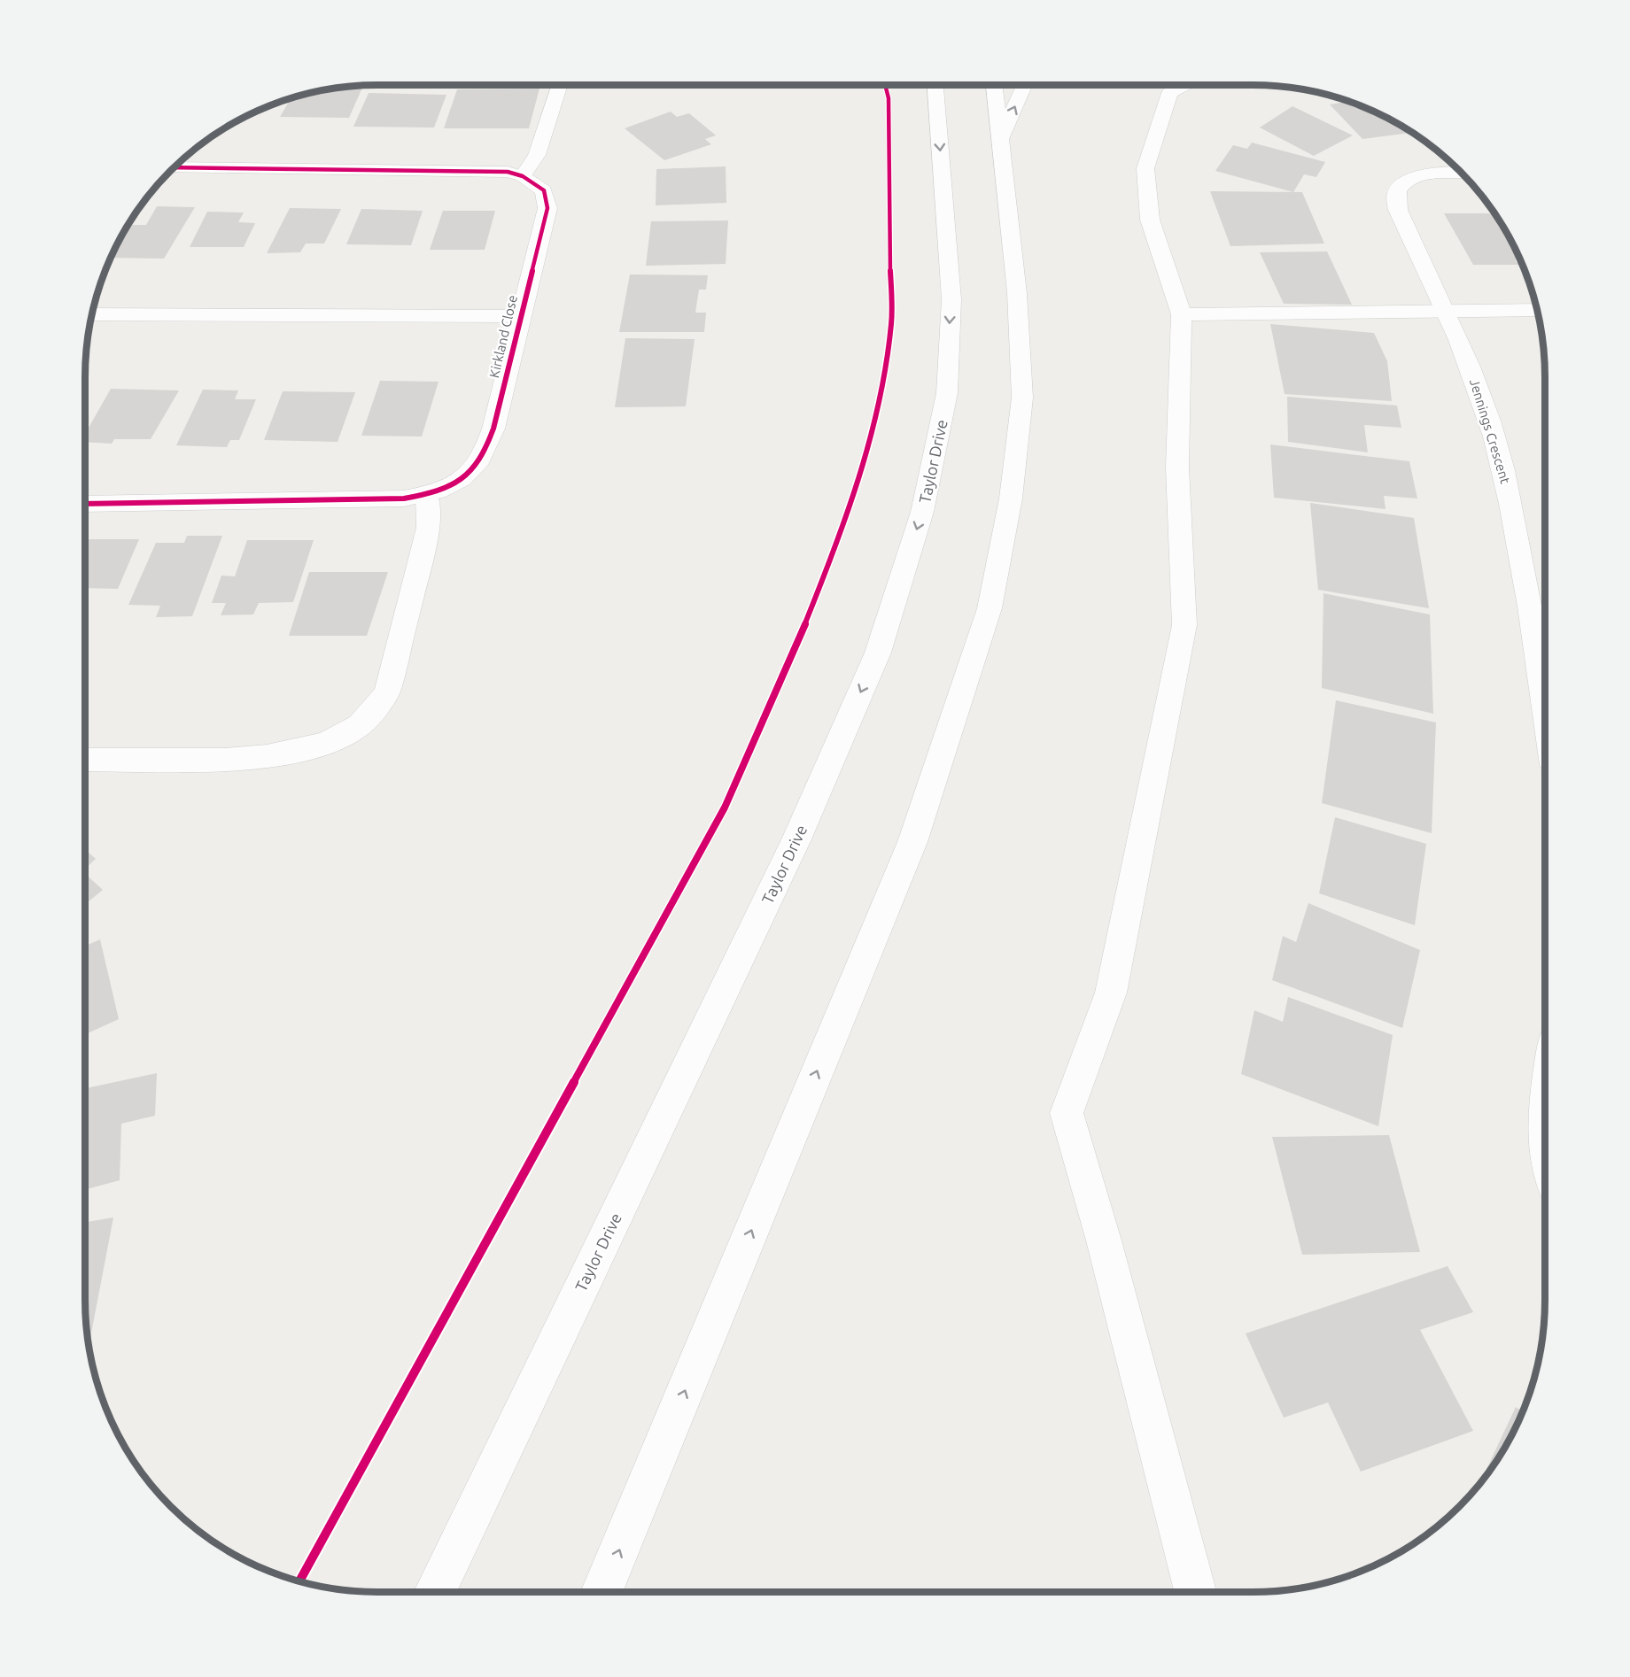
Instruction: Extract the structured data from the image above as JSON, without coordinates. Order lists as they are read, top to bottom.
{
  "streets": {
    "main road": ["Kirkland Close", "Jennings Crescent", "Taylor Drive"]
  }
}
